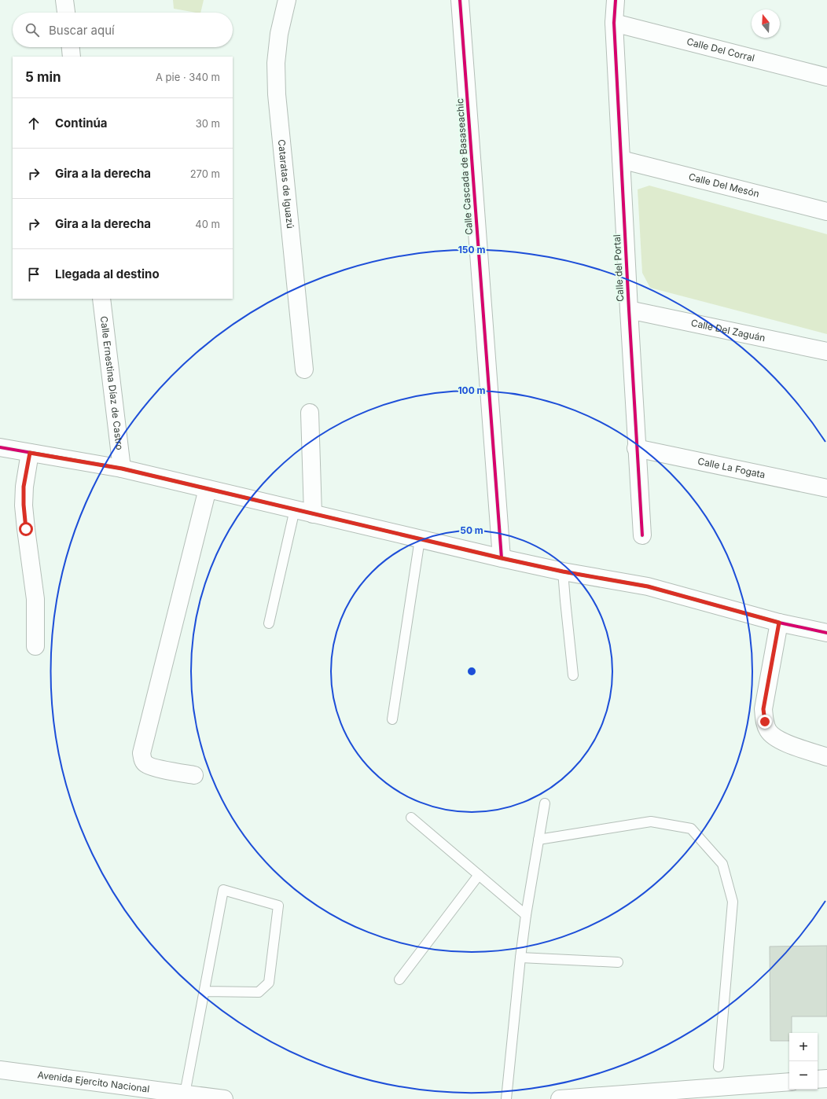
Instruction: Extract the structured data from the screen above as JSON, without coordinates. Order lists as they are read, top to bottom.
{
  "streets": {
    "street": [
      "Calle Del Corral",
      "Calle Cascada de Basaseachic",
      "Cataratas de Iguazú",
      "Calle Del Mesón",
      "Calle del Portal",
      "Calle Del Zaguán",
      "Calle Ernestina Díaz de Castro",
      "Calle La Fogata",
      "Avenida Ejercito Nacional"
    ]
  },
  "crossings": [
    ["Calle Del Corral", "Calle del Portal"],
    ["Calle Del Mesón", "Calle del Portal"],
    ["Calle del Portal", "Calle Del Zaguán"],
    ["Calle del Portal", "Calle La Fogata"]
  ],
  "north": "top",
  "page": {
    "search": "Buscar aquí",
    "heading": ["5 min", "A pie · 340 m"],
    "list": [
      ["Continúa", "30 m"],
      ["Gira a la derecha", "270 m"],
      ["Gira a la derecha", "40 m"],
      "Llegada al destino"
    ],
    "map_buttons": ["+", "−"]
  },
  "rings": ["150 m", "100 m", "50 m"]
}
